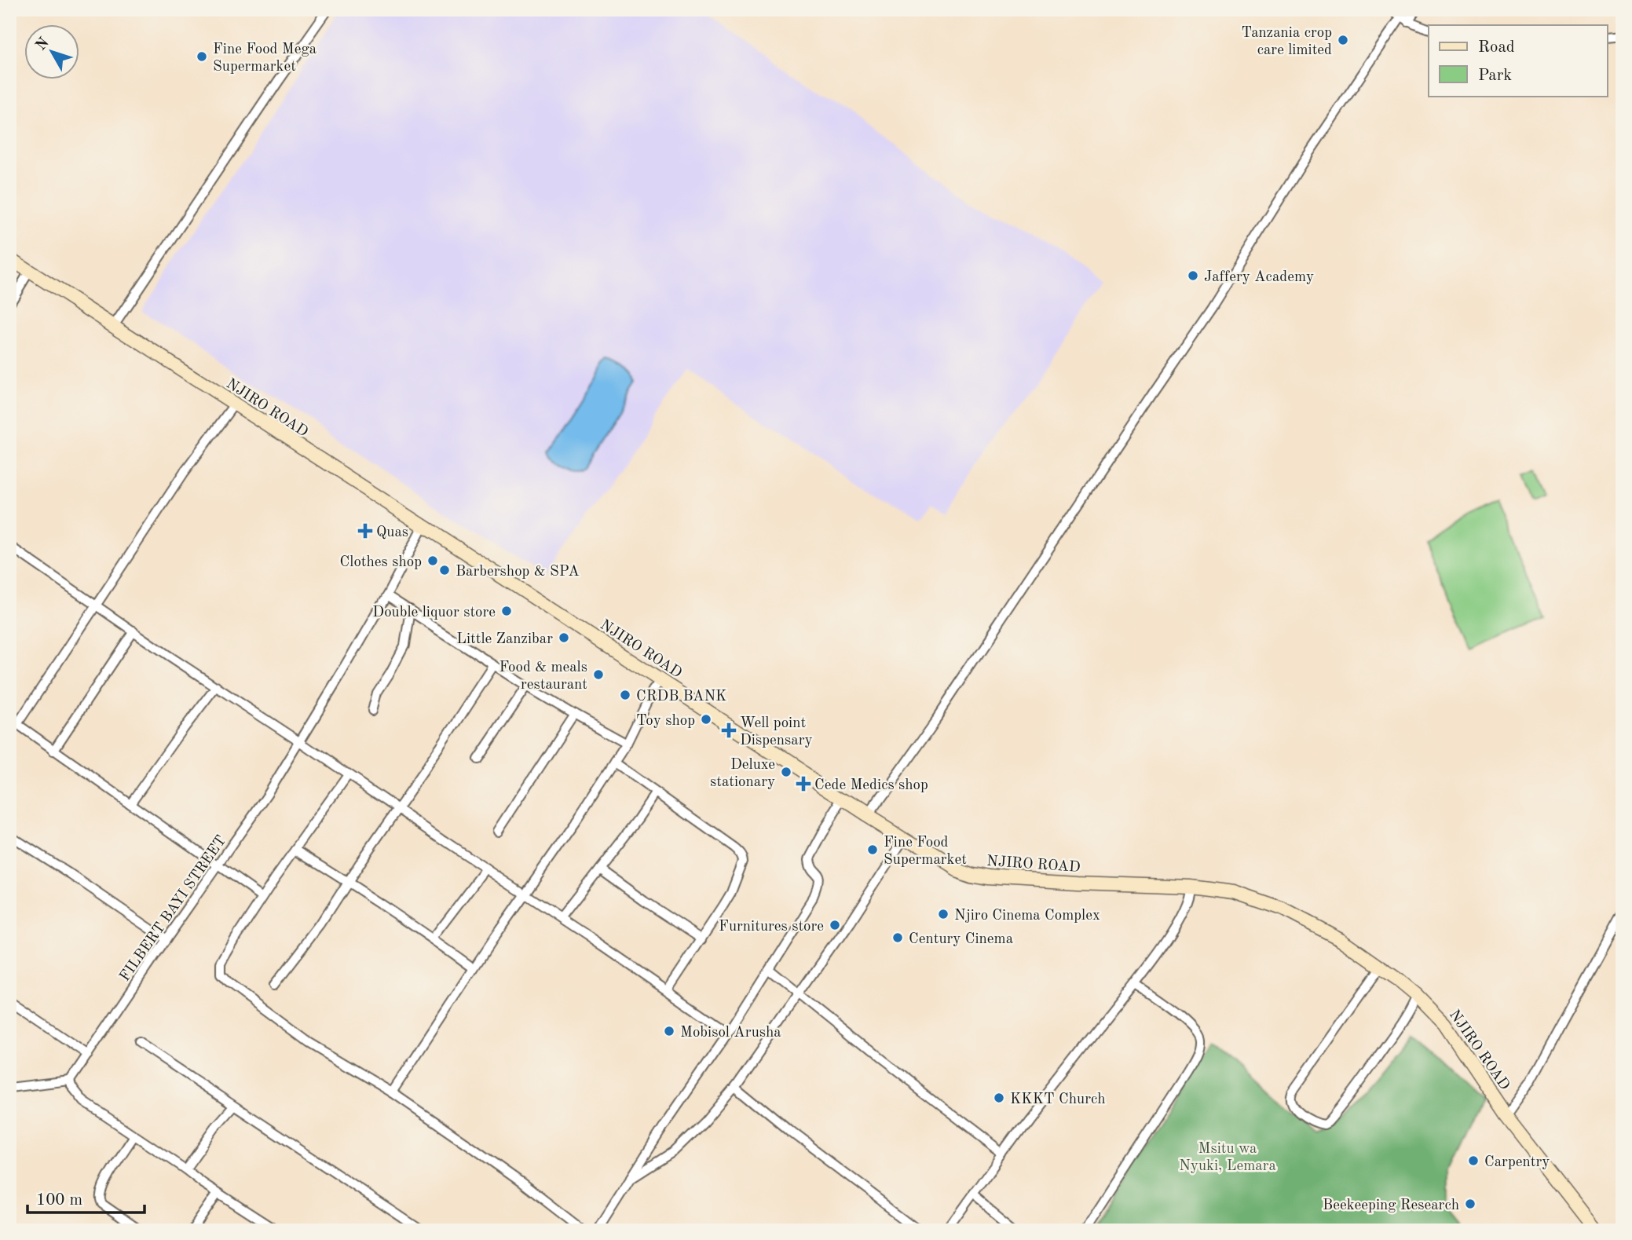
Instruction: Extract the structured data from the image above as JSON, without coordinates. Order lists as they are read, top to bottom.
{
  "streets": {
    "street": ["NJIRO ROAD", "FILBERT BAYI STREET"]
  },
  "crossings": [
    ["NJIRO ROAD", "FILBERT BAYI STREET"]
  ],
  "parks": ["Msitu wa Nyuki, Lemara"],
  "places": {
    "other": [
      "Tanzania crop care limited",
      "Fine Food Mega Supermarket",
      "Jaffery Academy",
      "Clothes shop",
      "Barbershop & SPA",
      "Double liquor store",
      "Little Zanzibar",
      "Food & meals restaurant",
      "CRDB BANK",
      "Toy shop",
      "Deluxe stationary",
      "Fine Food Supermarket",
      "Njiro Cinema Complex",
      "Furnitures store",
      "Century Cinema",
      "Mobisol Arusha",
      "KKKT Church",
      "Carpentry",
      "Beekeeping Research"
    ],
    "health": ["Quas", "Well point Dispensary", "Cede Medics shop"]
  },
  "legend": ["Road", "Park"],
  "scale_bar": "100 m",
  "north": "top left"
}
